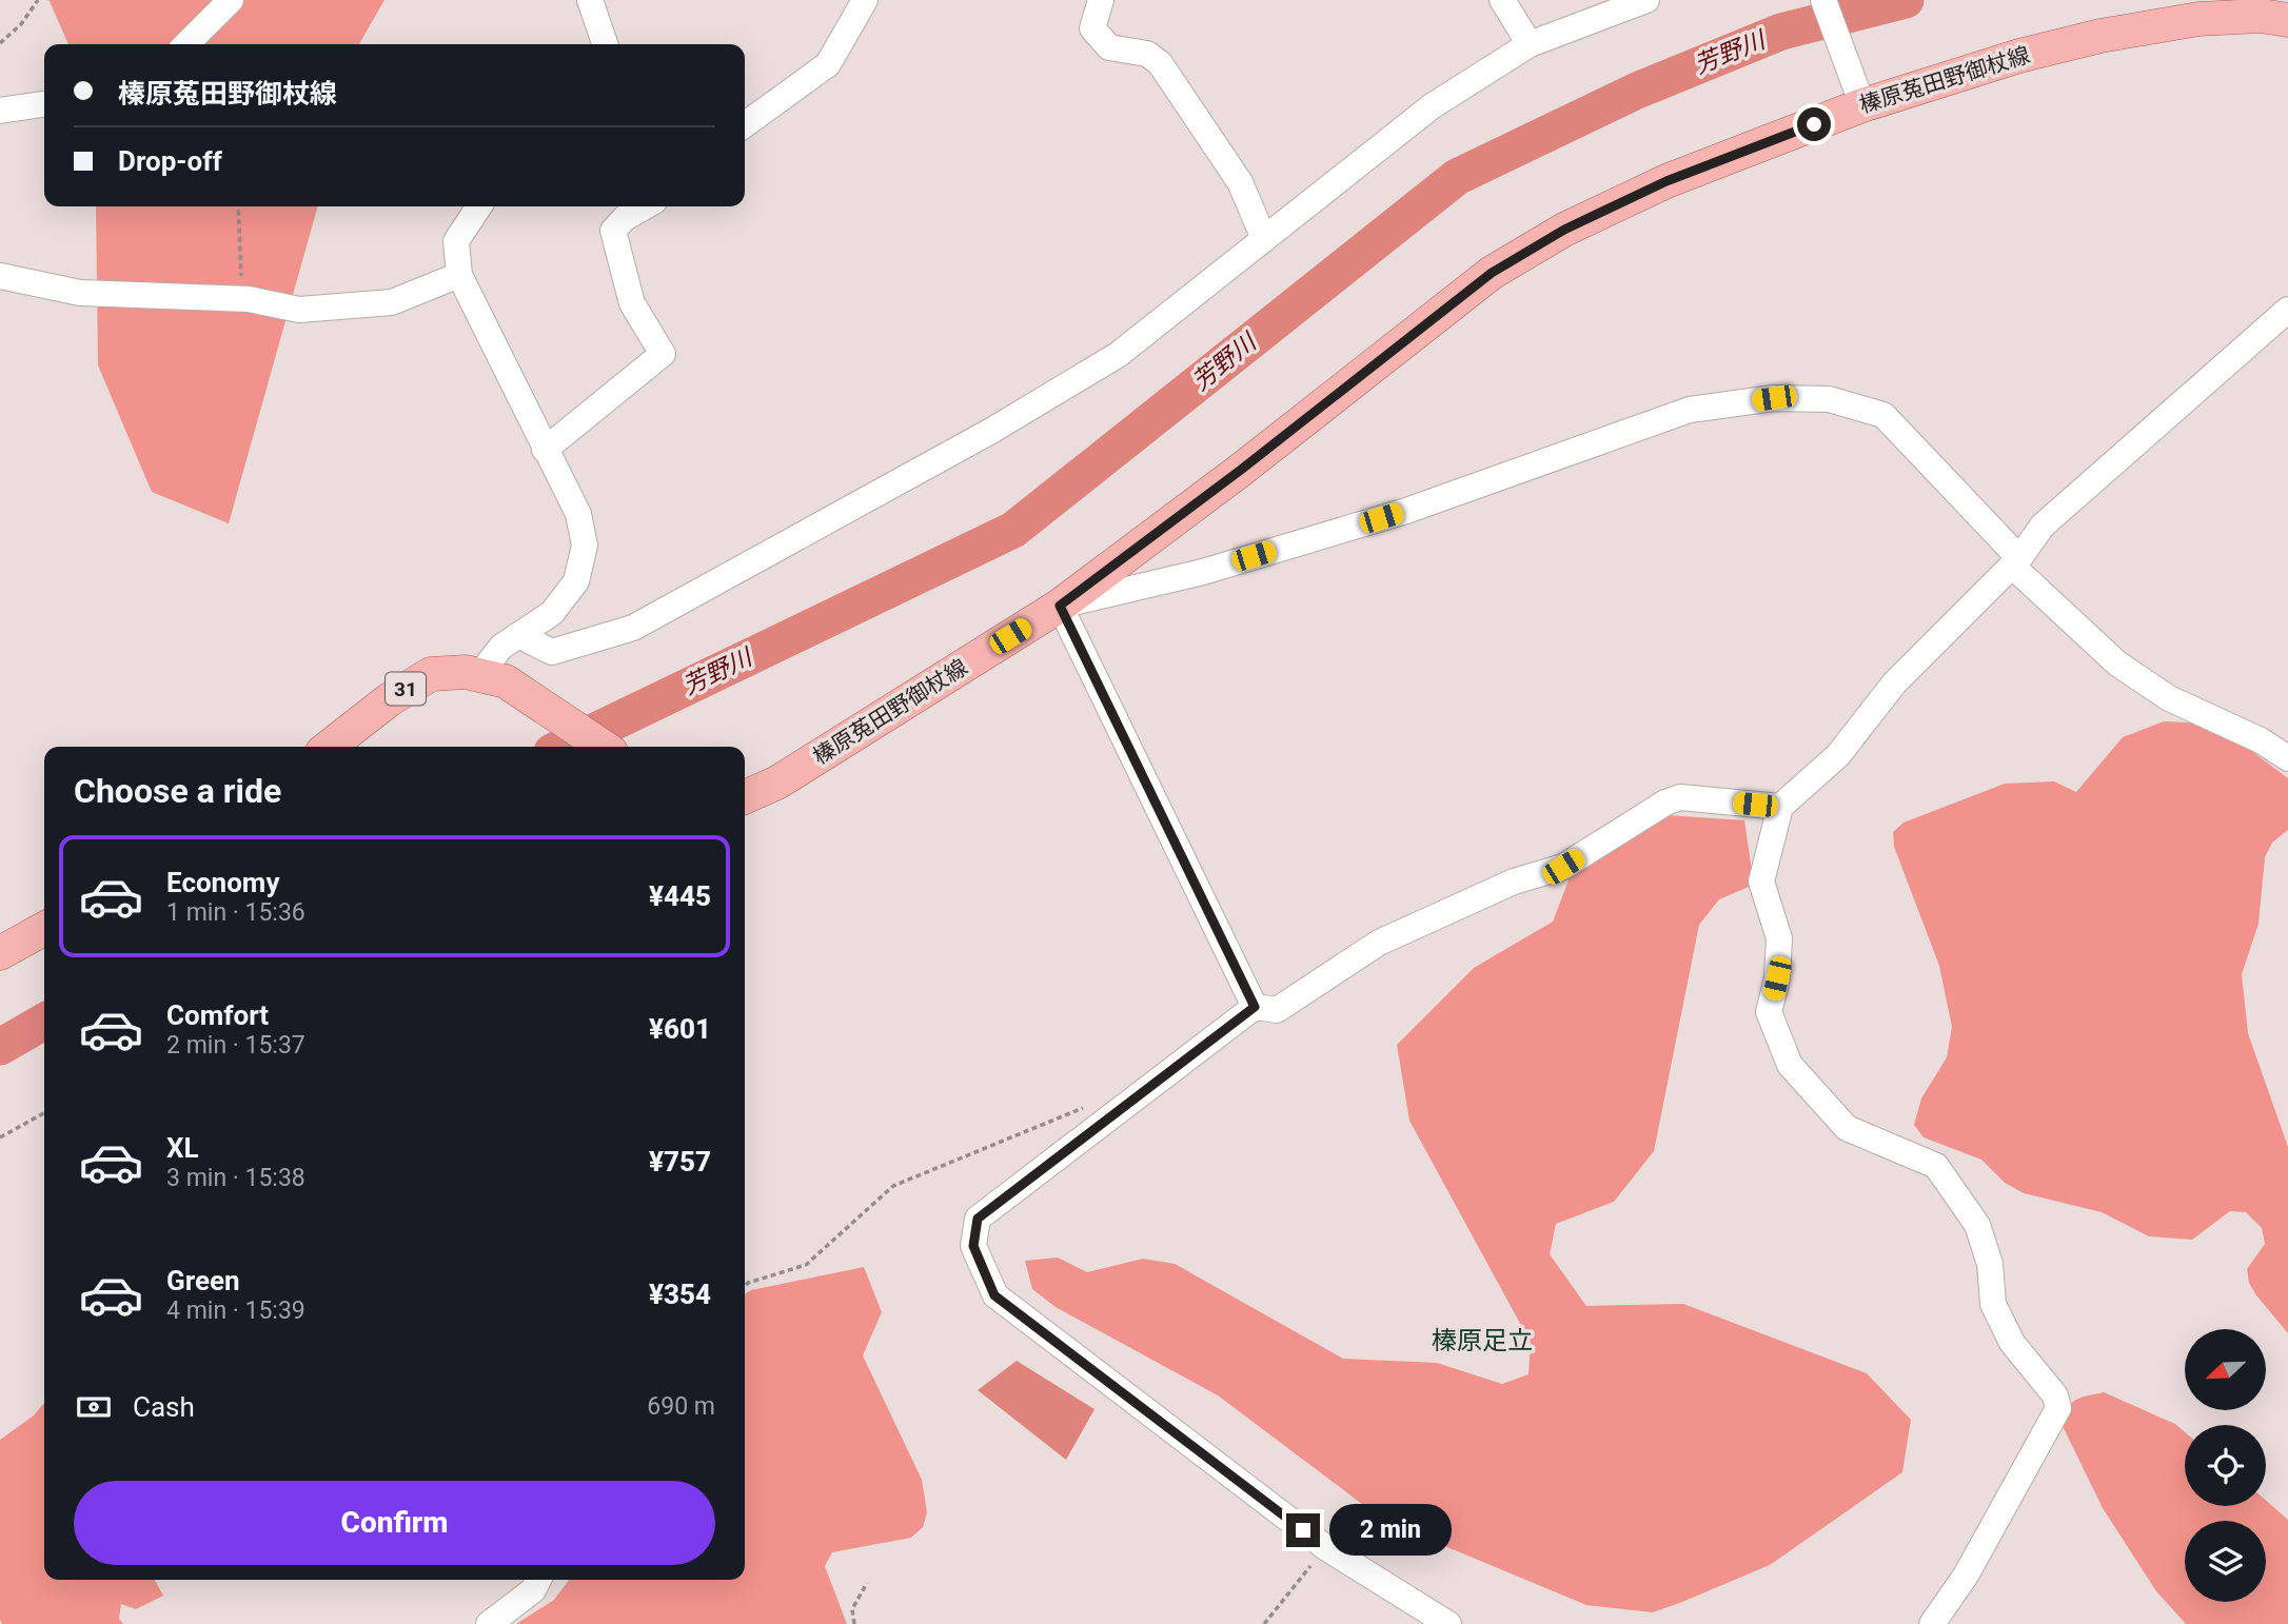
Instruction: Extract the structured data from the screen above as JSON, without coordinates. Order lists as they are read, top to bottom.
{
  "streets": {
    "main road": ["榛原菟田野御杖線", "31"]
  },
  "districts": ["榛原足立"],
  "water": ["芳野川"],
  "north": "bottom left",
  "page": {
    "banner": ["榛原菟田野御杖線", "Drop-off"],
    "heading": "Choose a ride",
    "list": [
      {
        "name": "Economy",
        "note": "1 min · 15:36",
        "value": "¥445"
      },
      {
        "name": "Comfort",
        "note": "2 min · 15:37",
        "value": "¥601"
      },
      {
        "name": "XL",
        "note": "3 min · 15:38",
        "value": "¥757"
      },
      {
        "name": "Green",
        "note": "4 min · 15:39",
        "value": "¥354"
      }
    ],
    "pay": ["Cash", "690 m"],
    "buttons": "Confirm",
    "bubble": "2 min"
  }
}
